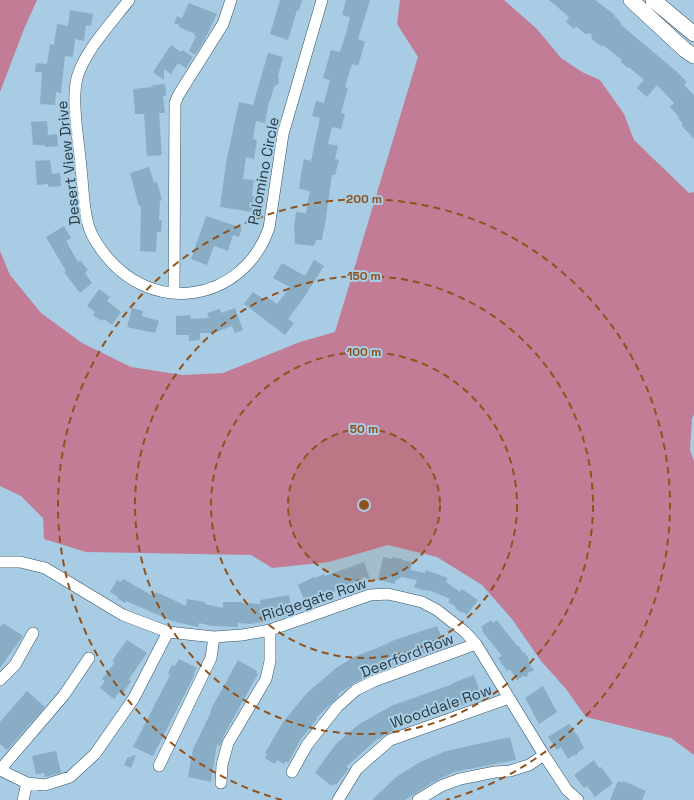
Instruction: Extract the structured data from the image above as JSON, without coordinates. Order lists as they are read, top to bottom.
{
  "streets": {
    "street": [
      "Desert View Drive",
      "Palomino Circle",
      "Ridgegate Row",
      "Deerford Row",
      "Wooddale Row"
    ]
  },
  "crossings": [
    ["Desert View Drive", "Palomino Circle"],
    ["Ridgegate Row", "Deerford Row"],
    ["Ridgegate Row", "Wooddale Row"]
  ],
  "rings": [
    "200 m",
    "150 m",
    "100 m",
    "50 m"
  ]
}
